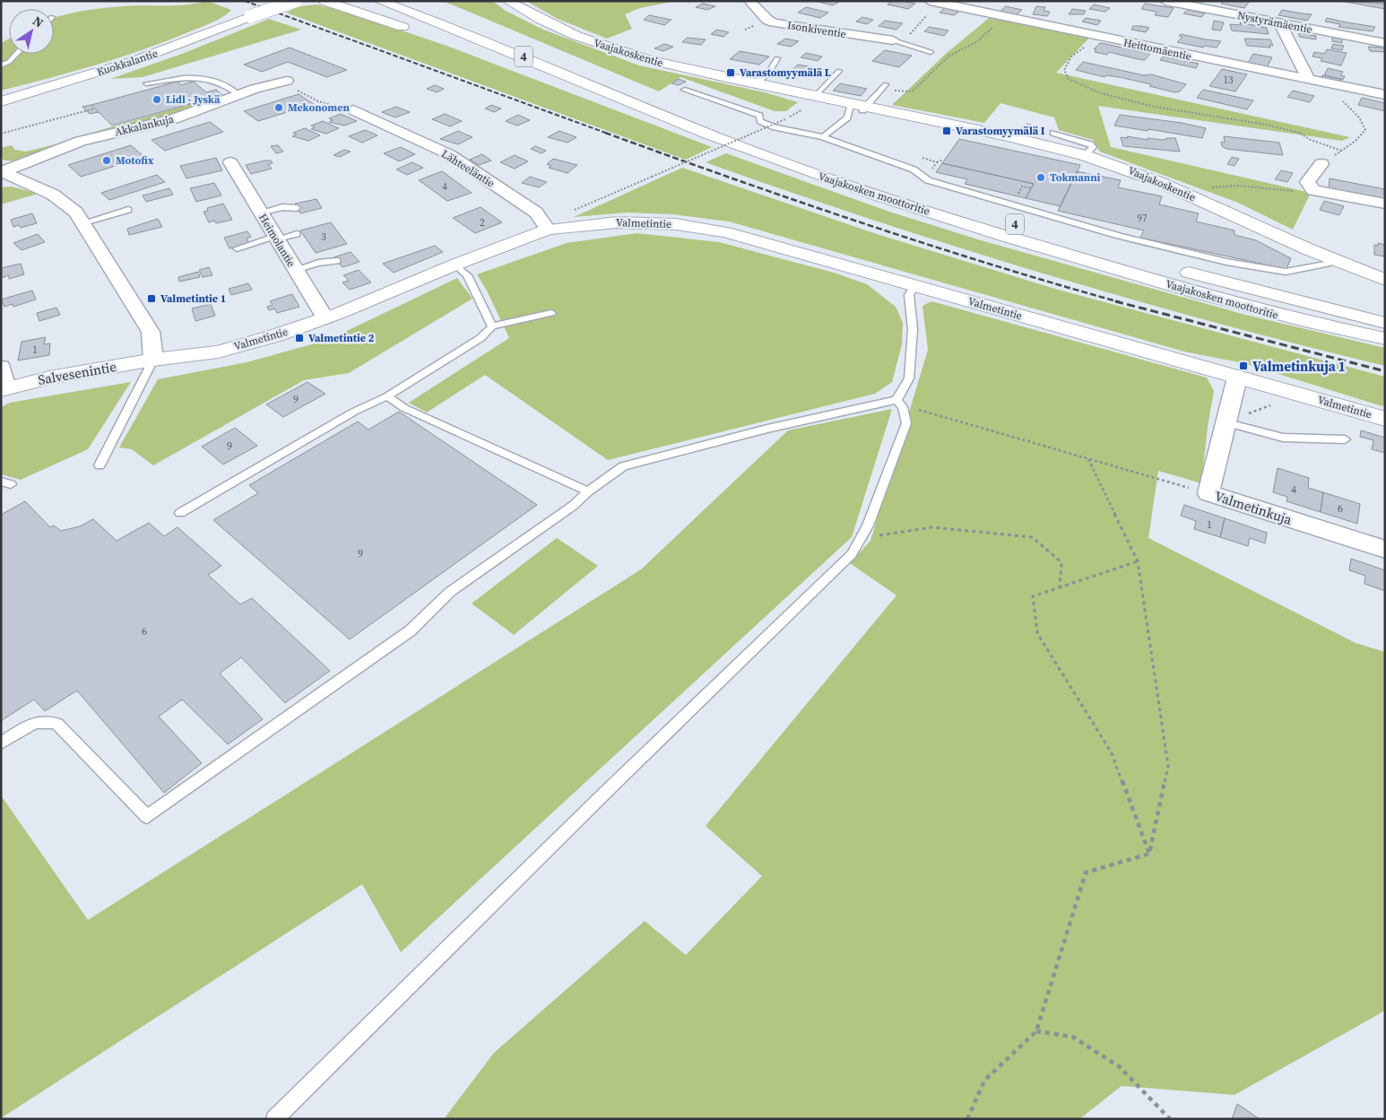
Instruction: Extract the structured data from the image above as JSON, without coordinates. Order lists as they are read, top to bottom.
{
  "streets": {
    "main road": [
      "Vaajakoskentie",
      "4",
      "Kuokkalantie",
      "Vaajakosken moottoritie",
      "Valmetintie",
      "Salvesenintie"
    ],
    "street": [
      "Nystyrämäentie",
      "Isonkiventie",
      "Heittomäentie",
      "Akkalankuja",
      "Lähteeläntie",
      "Heimolantie",
      "Valmetinkuja"
    ]
  },
  "crossings": [
    ["Lähteeläntie", "Valmetintie"],
    ["Valmetintie", "Heimolantie"],
    ["Valmetintie", "Salvesenintie"],
    ["Valmetintie", "Valmetinkuja"]
  ],
  "places": {
    "transit": [
      "Varastomyymälä L",
      "Varastomyymälä I",
      "Valmetintie 1",
      "Valmetintie 2",
      "Valmetinkuja 1"
    ],
    "other": [
      "Lidl - Jyskä",
      "Mekonomen",
      "Motofix",
      "Tokmanni"
    ]
  },
  "house_numbers": [
    "13",
    "4",
    "97",
    "2",
    "3",
    "1",
    "9",
    "9",
    "4",
    "6",
    "1",
    "9",
    "6"
  ],
  "north": "top right"
}
